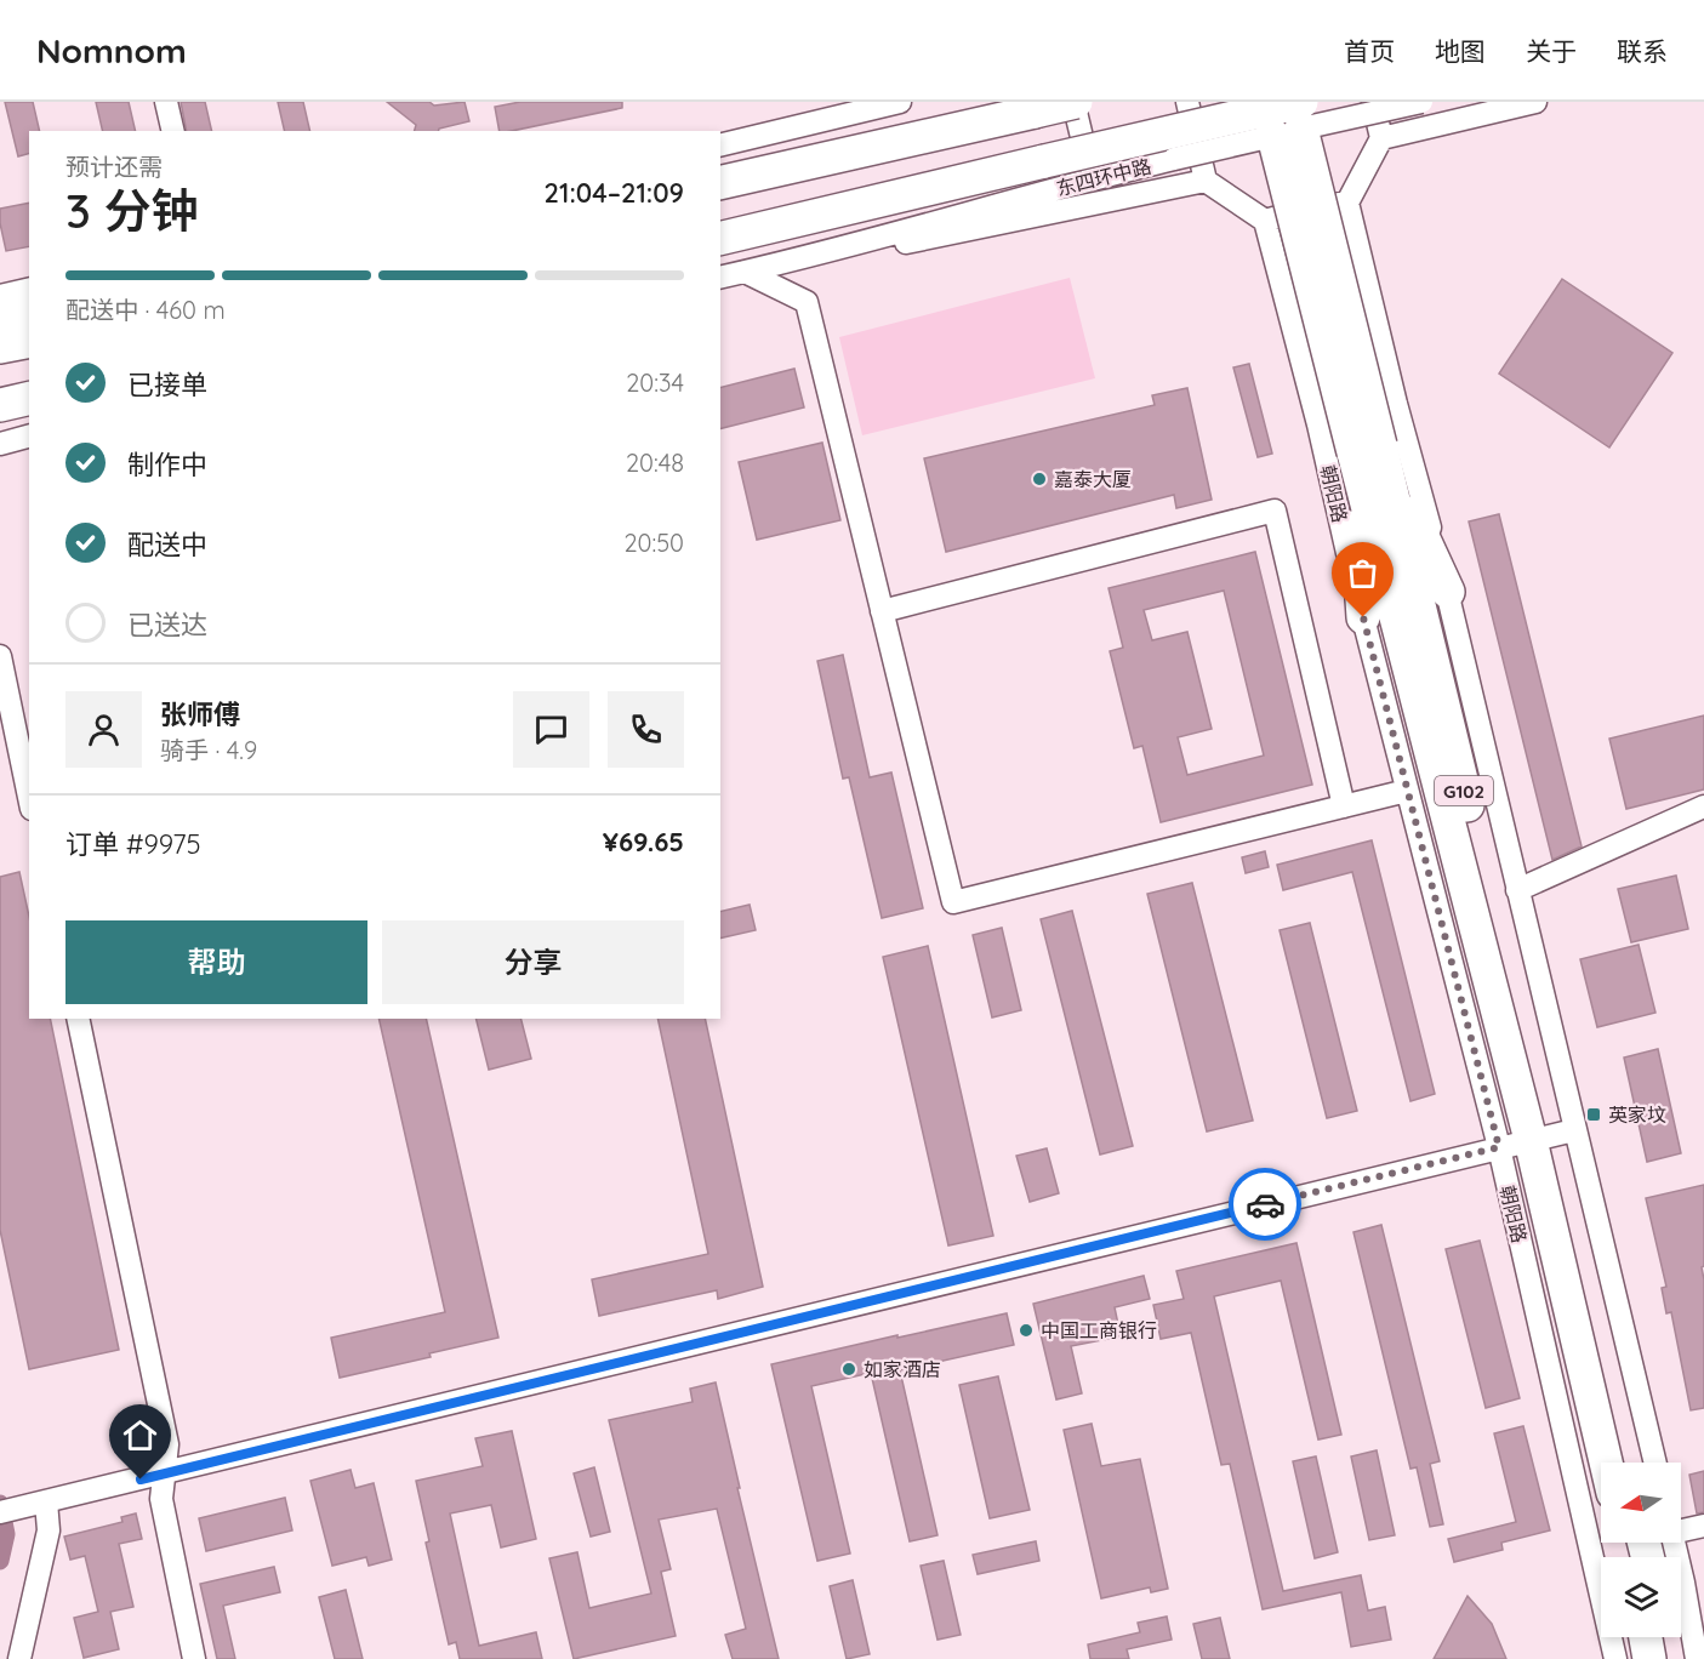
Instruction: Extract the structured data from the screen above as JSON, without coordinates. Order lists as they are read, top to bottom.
{
  "streets": {
    "highway": ["东四环中路", "朝阳路", "G102"]
  },
  "crossings": [
    ["东四环中路", "朝阳路"]
  ],
  "places": {
    "other": ["嘉泰大厦", "中国工商银行", "如家酒店"],
    "transit": ["英家坟"]
  },
  "north": "left",
  "page": {
    "header": "Nomnom",
    "nav": [
      "首页",
      "地图",
      "关于",
      "联系"
    ],
    "heading": ["3 分钟", "预计还需", "21:04–21:09"],
    "panel": [
      "张师傅",
      "骑手 · 4.9",
      "订单 #9975",
      "¥69.65"
    ],
    "bar": "配送中 · 460 m",
    "list": [
      ["已接单", "20:34"],
      ["制作中", "20:48"],
      ["配送中", "20:50"],
      "已送达"
    ],
    "buttons": ["帮助", "分享"]
  }
}
